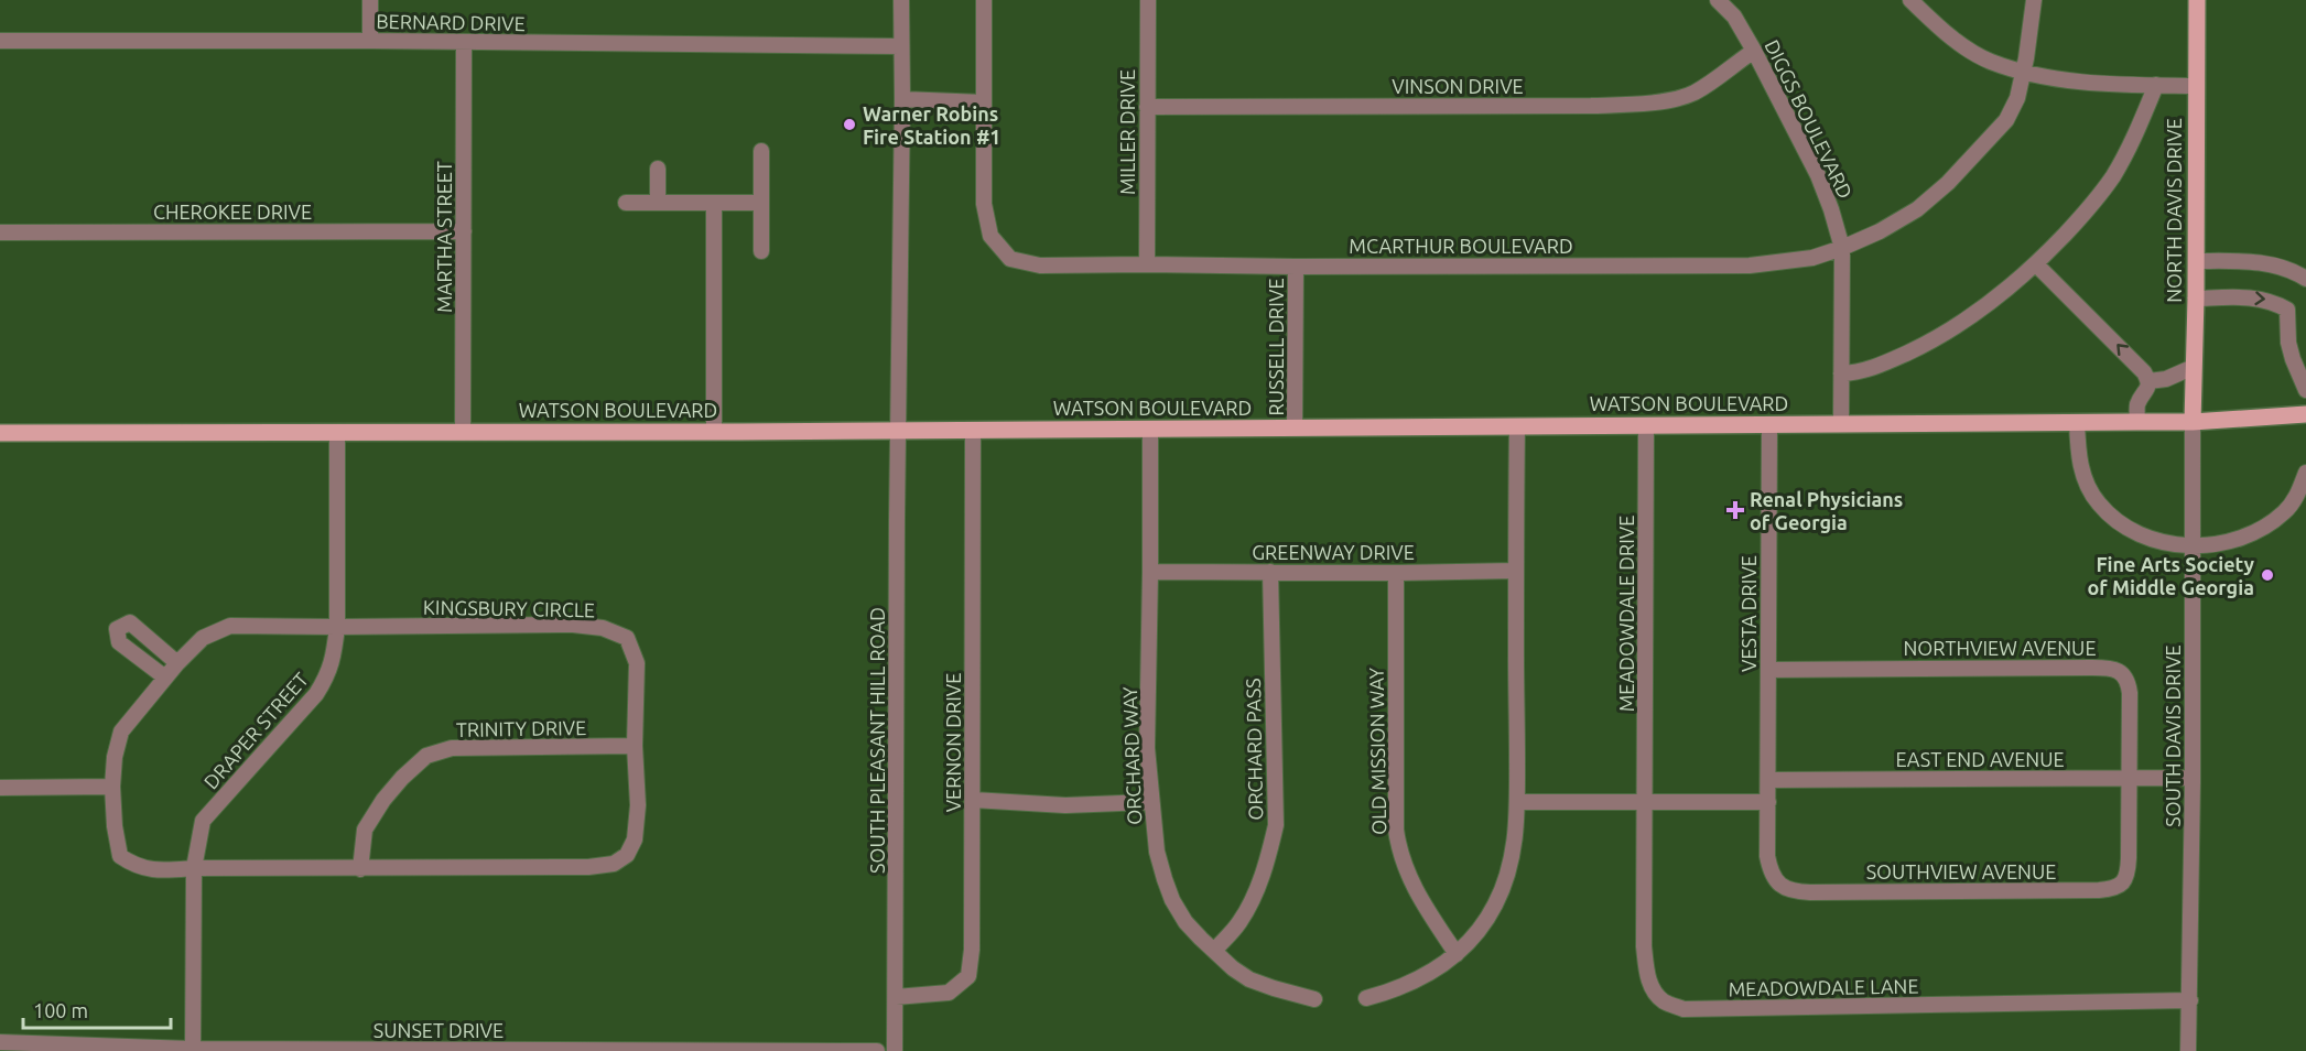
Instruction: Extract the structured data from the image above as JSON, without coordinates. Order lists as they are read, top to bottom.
{
  "streets": {
    "main road": ["NORTH DAVIS DRIVE", "WATSON BOULEVARD"],
    "street": [
      "BERNARD DRIVE",
      "VINSON DRIVE",
      "DIGGS BOULEVARD",
      "MILLER DRIVE",
      "CHEROKEE DRIVE",
      "MARTHA STREET",
      "MCARTHUR BOULEVARD",
      "RUSSELL DRIVE",
      "GREENWAY DRIVE",
      "KINGSBURY CIRCLE",
      "MEADOWDALE DRIVE",
      "VESTA DRIVE",
      "NORTHVIEW AVENUE",
      "TRINITY DRIVE",
      "DRAPER STREET",
      "SOUTH DAVIS DRIVE",
      "SOUTH PLEASANT HILL ROAD",
      "VERNON DRIVE",
      "ORCHARD PASS",
      "OLD MISSION WAY",
      "ORCHARD WAY",
      "EAST END AVENUE",
      "SOUTHVIEW AVENUE",
      "MEADOWDALE LANE",
      "SUNSET DRIVE"
    ]
  },
  "crossings": [
    ["BERNARD DRIVE", "MARTHA STREET"],
    ["BERNARD DRIVE", "SOUTH PLEASANT HILL ROAD"],
    ["VINSON DRIVE", "DIGGS BOULEVARD"],
    ["VINSON DRIVE", "MILLER DRIVE"],
    ["DIGGS BOULEVARD", "MCARTHUR BOULEVARD"],
    ["DIGGS BOULEVARD", "WATSON BOULEVARD"],
    ["MILLER DRIVE", "MCARTHUR BOULEVARD"],
    ["NORTH DAVIS DRIVE", "WATSON BOULEVARD"],
    ["NORTH DAVIS DRIVE", "SOUTH DAVIS DRIVE"],
    ["CHEROKEE DRIVE", "MARTHA STREET"],
    ["MARTHA STREET", "WATSON BOULEVARD"],
    ["MCARTHUR BOULEVARD", "RUSSELL DRIVE"],
    ["RUSSELL DRIVE", "WATSON BOULEVARD"],
    ["WATSON BOULEVARD", "MEADOWDALE DRIVE"],
    ["WATSON BOULEVARD", "VESTA DRIVE"],
    ["WATSON BOULEVARD", "DRAPER STREET"],
    ["WATSON BOULEVARD", "SOUTH DAVIS DRIVE"],
    ["WATSON BOULEVARD", "SOUTH PLEASANT HILL ROAD"],
    ["WATSON BOULEVARD", "VERNON DRIVE"],
    ["WATSON BOULEVARD", "ORCHARD WAY"],
    ["GREENWAY DRIVE", "ORCHARD PASS"],
    ["GREENWAY DRIVE", "OLD MISSION WAY"],
    ["GREENWAY DRIVE", "ORCHARD WAY"],
    ["KINGSBURY CIRCLE", "TRINITY DRIVE"],
    ["KINGSBURY CIRCLE", "DRAPER STREET"],
    ["MEADOWDALE DRIVE", "MEADOWDALE LANE"],
    ["VESTA DRIVE", "NORTHVIEW AVENUE"],
    ["VESTA DRIVE", "EAST END AVENUE"],
    ["VESTA DRIVE", "SOUTHVIEW AVENUE"],
    ["NORTHVIEW AVENUE", "EAST END AVENUE"],
    ["NORTHVIEW AVENUE", "SOUTHVIEW AVENUE"],
    ["DRAPER STREET", "SUNSET DRIVE"],
    ["SOUTH DAVIS DRIVE", "EAST END AVENUE"],
    ["SOUTH DAVIS DRIVE", "MEADOWDALE LANE"],
    ["SOUTH PLEASANT HILL ROAD", "VERNON DRIVE"],
    ["ORCHARD PASS", "ORCHARD WAY"],
    ["EAST END AVENUE", "SOUTHVIEW AVENUE"]
  ],
  "places": {
    "other": ["Warner Robins Fire Station #1", "Fine Arts Society of Middle Georgia"],
    "health": ["Renal Physicians of Georgia"]
  },
  "scale_bar": "100 m"
}
